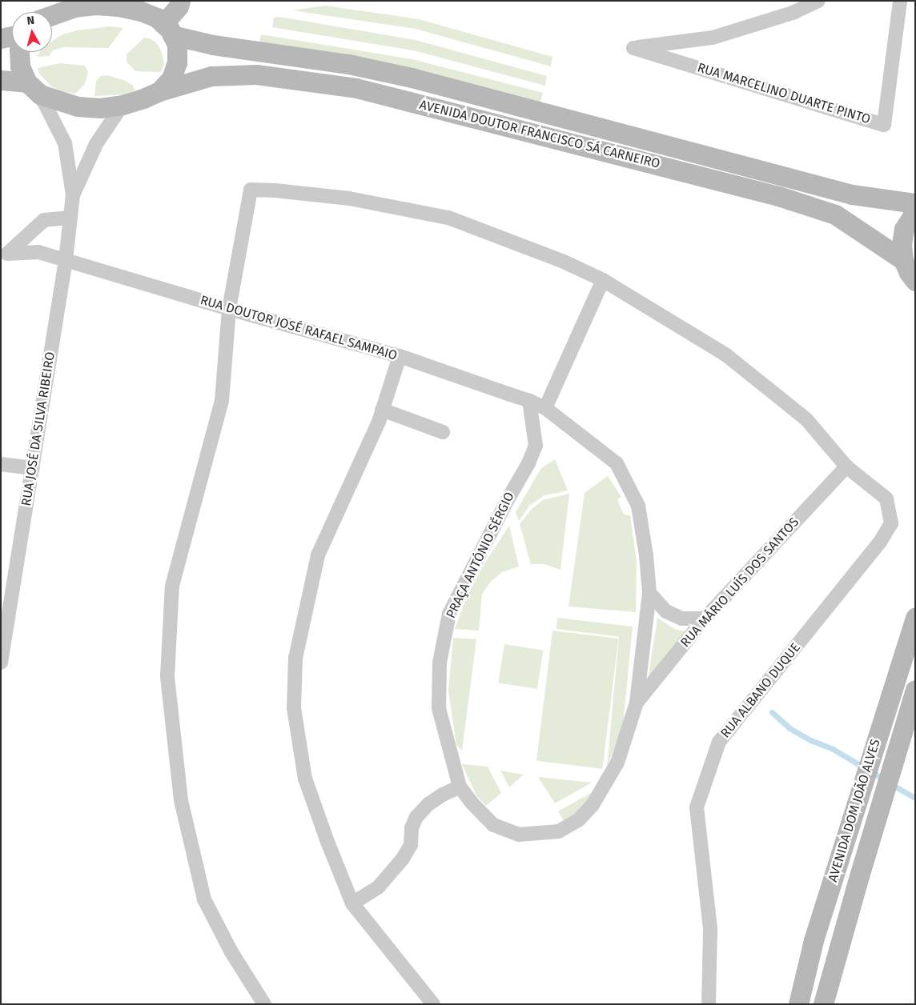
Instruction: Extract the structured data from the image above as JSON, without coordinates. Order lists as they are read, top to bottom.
{
  "streets": {
    "main road": ["AVENIDA DOUTOR FRANCISCO SÁ CARNEIRO", "AVENIDA DOM JOÃO ALVES"],
    "street": [
      "RUA MARCELINO DUARTE PINTO",
      "RUA DOUTOR JOSÉ RAFAEL SAMPAIO",
      "RUA JOSÉ DA SILVA RIBEIRO",
      "PRAÇA ANTÓNIO SÉRGIO",
      "RUA MÁRIO LUÍS DOS SANTOS",
      "RUA ALBANO DUQUE"
    ]
  },
  "crossings": [
    ["AVENIDA DOUTOR FRANCISCO SÁ CARNEIRO", "RUA JOSÉ DA SILVA RIBEIRO"],
    ["RUA DOUTOR JOSÉ RAFAEL SAMPAIO", "RUA JOSÉ DA SILVA RIBEIRO"],
    ["RUA DOUTOR JOSÉ RAFAEL SAMPAIO", "PRAÇA ANTÓNIO SÉRGIO"],
    ["PRAÇA ANTÓNIO SÉRGIO", "RUA MÁRIO LUÍS DOS SANTOS"],
    ["RUA MÁRIO LUÍS DOS SANTOS", "RUA ALBANO DUQUE"]
  ],
  "north": "top"
}
